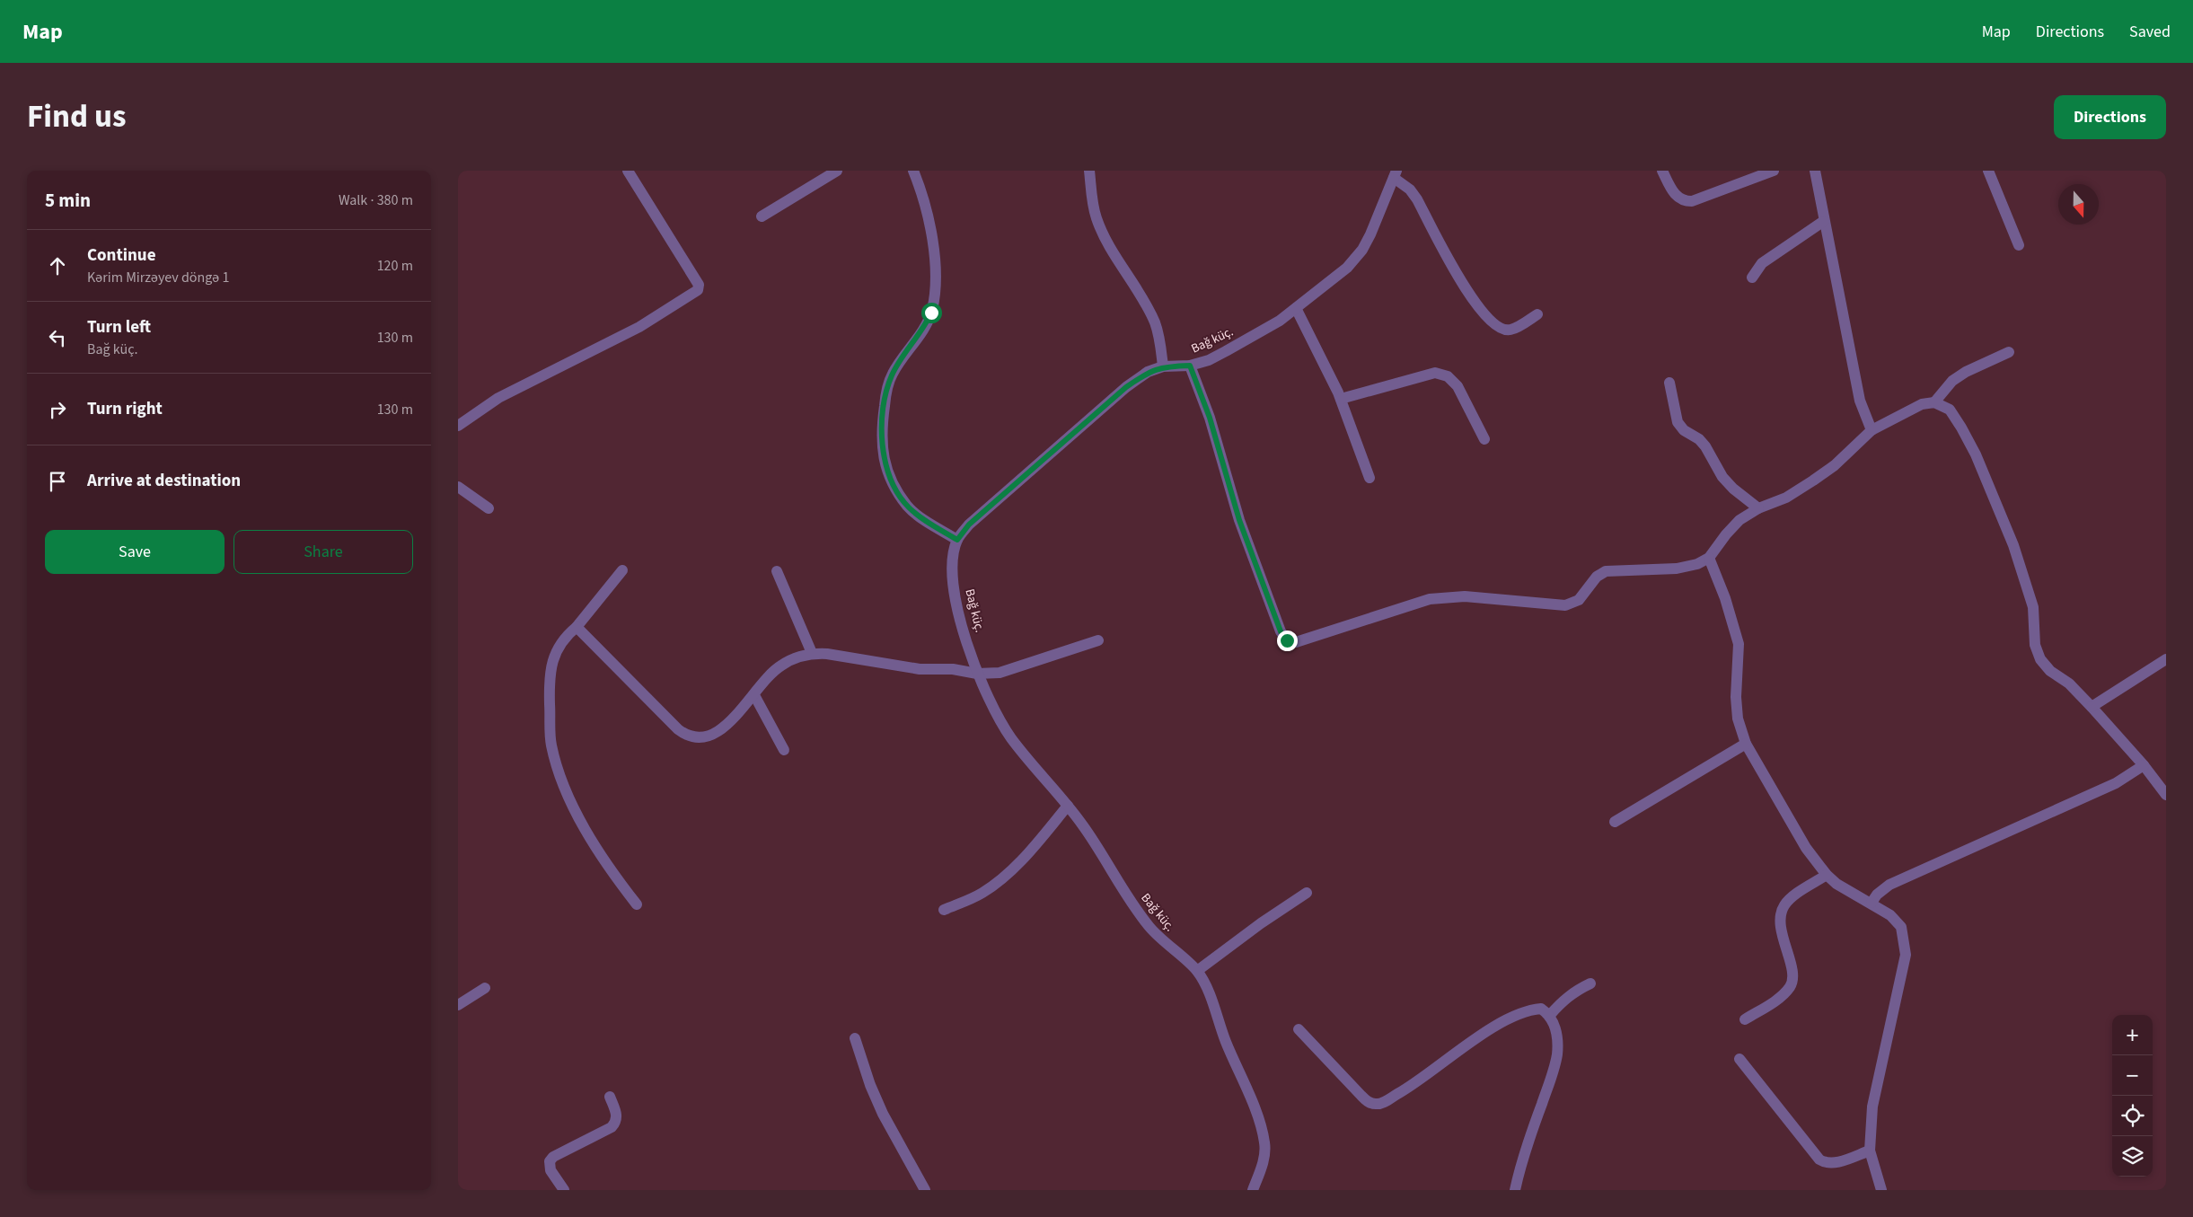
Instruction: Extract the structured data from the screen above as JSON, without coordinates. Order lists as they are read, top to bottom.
{
  "streets": {
    "street": ["Bağ küç."]
  },
  "north": "bottom",
  "page": {
    "header": "Map",
    "nav": ["Map", "Directions", "Saved"],
    "title": "Find us",
    "buttons": [
      "Directions",
      ["Save", "Share"]
    ],
    "heading": ["5 min", "Walk · 380 m"],
    "list": [
      ["Continue", "Kərim Mirzəyev döngə 1", "120 m"],
      ["Turn left", "Bağ küç.", "130 m"],
      ["Turn right", "130 m"],
      "Arrive at destination"
    ],
    "map_buttons": ["+", "−"]
  }
}
